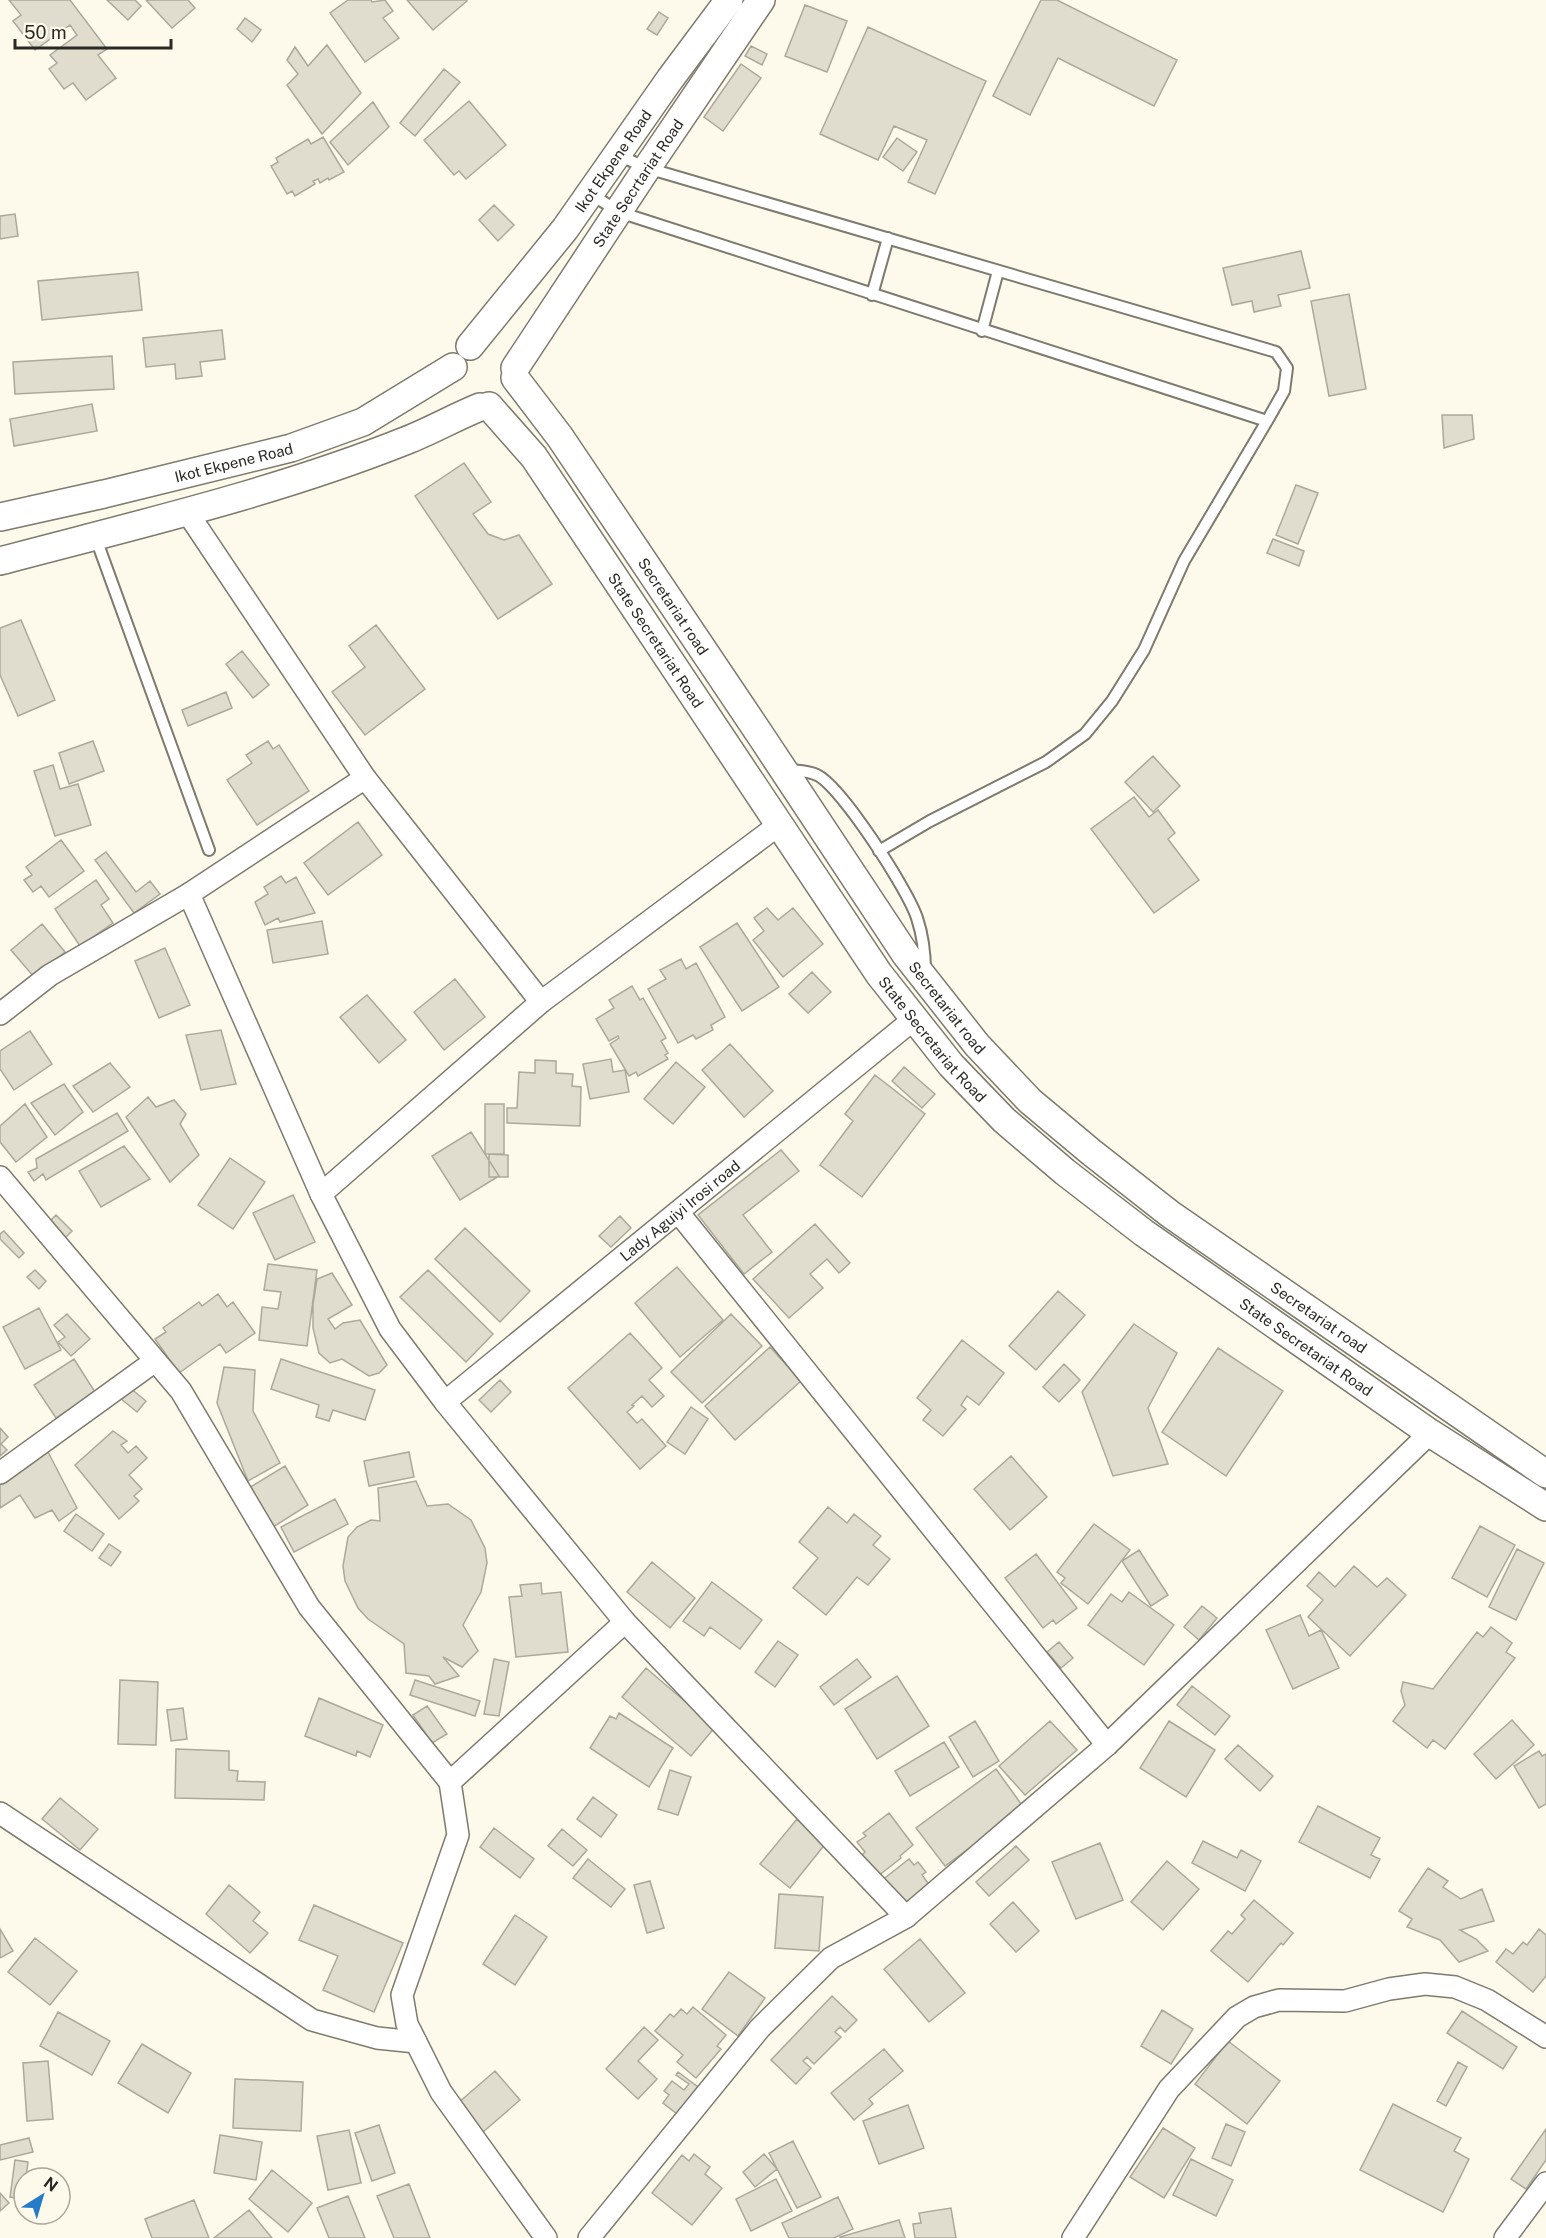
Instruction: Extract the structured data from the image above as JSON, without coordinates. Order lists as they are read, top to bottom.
{
  "streets": {
    "street": [
      "Ikot Ekpene Road",
      "State Secrtariat Road",
      "Secretariat road",
      "State Secretariat Road",
      "Lady Aguiyi Irosi road"
    ]
  },
  "crossings": [
    ["Ikot Ekpene Road", "State Secrtariat Road"],
    ["Ikot Ekpene Road", "Secretariat road"],
    ["Ikot Ekpene Road", "State Secretariat Road"],
    ["State Secrtariat Road", "Secretariat road"],
    ["State Secrtariat Road", "State Secretariat Road"],
    ["Secretariat road", "State Secretariat Road"],
    ["State Secretariat Road", "Lady Aguiyi Irosi road"]
  ],
  "scale_bar": "50 m",
  "north": "top right"
}
